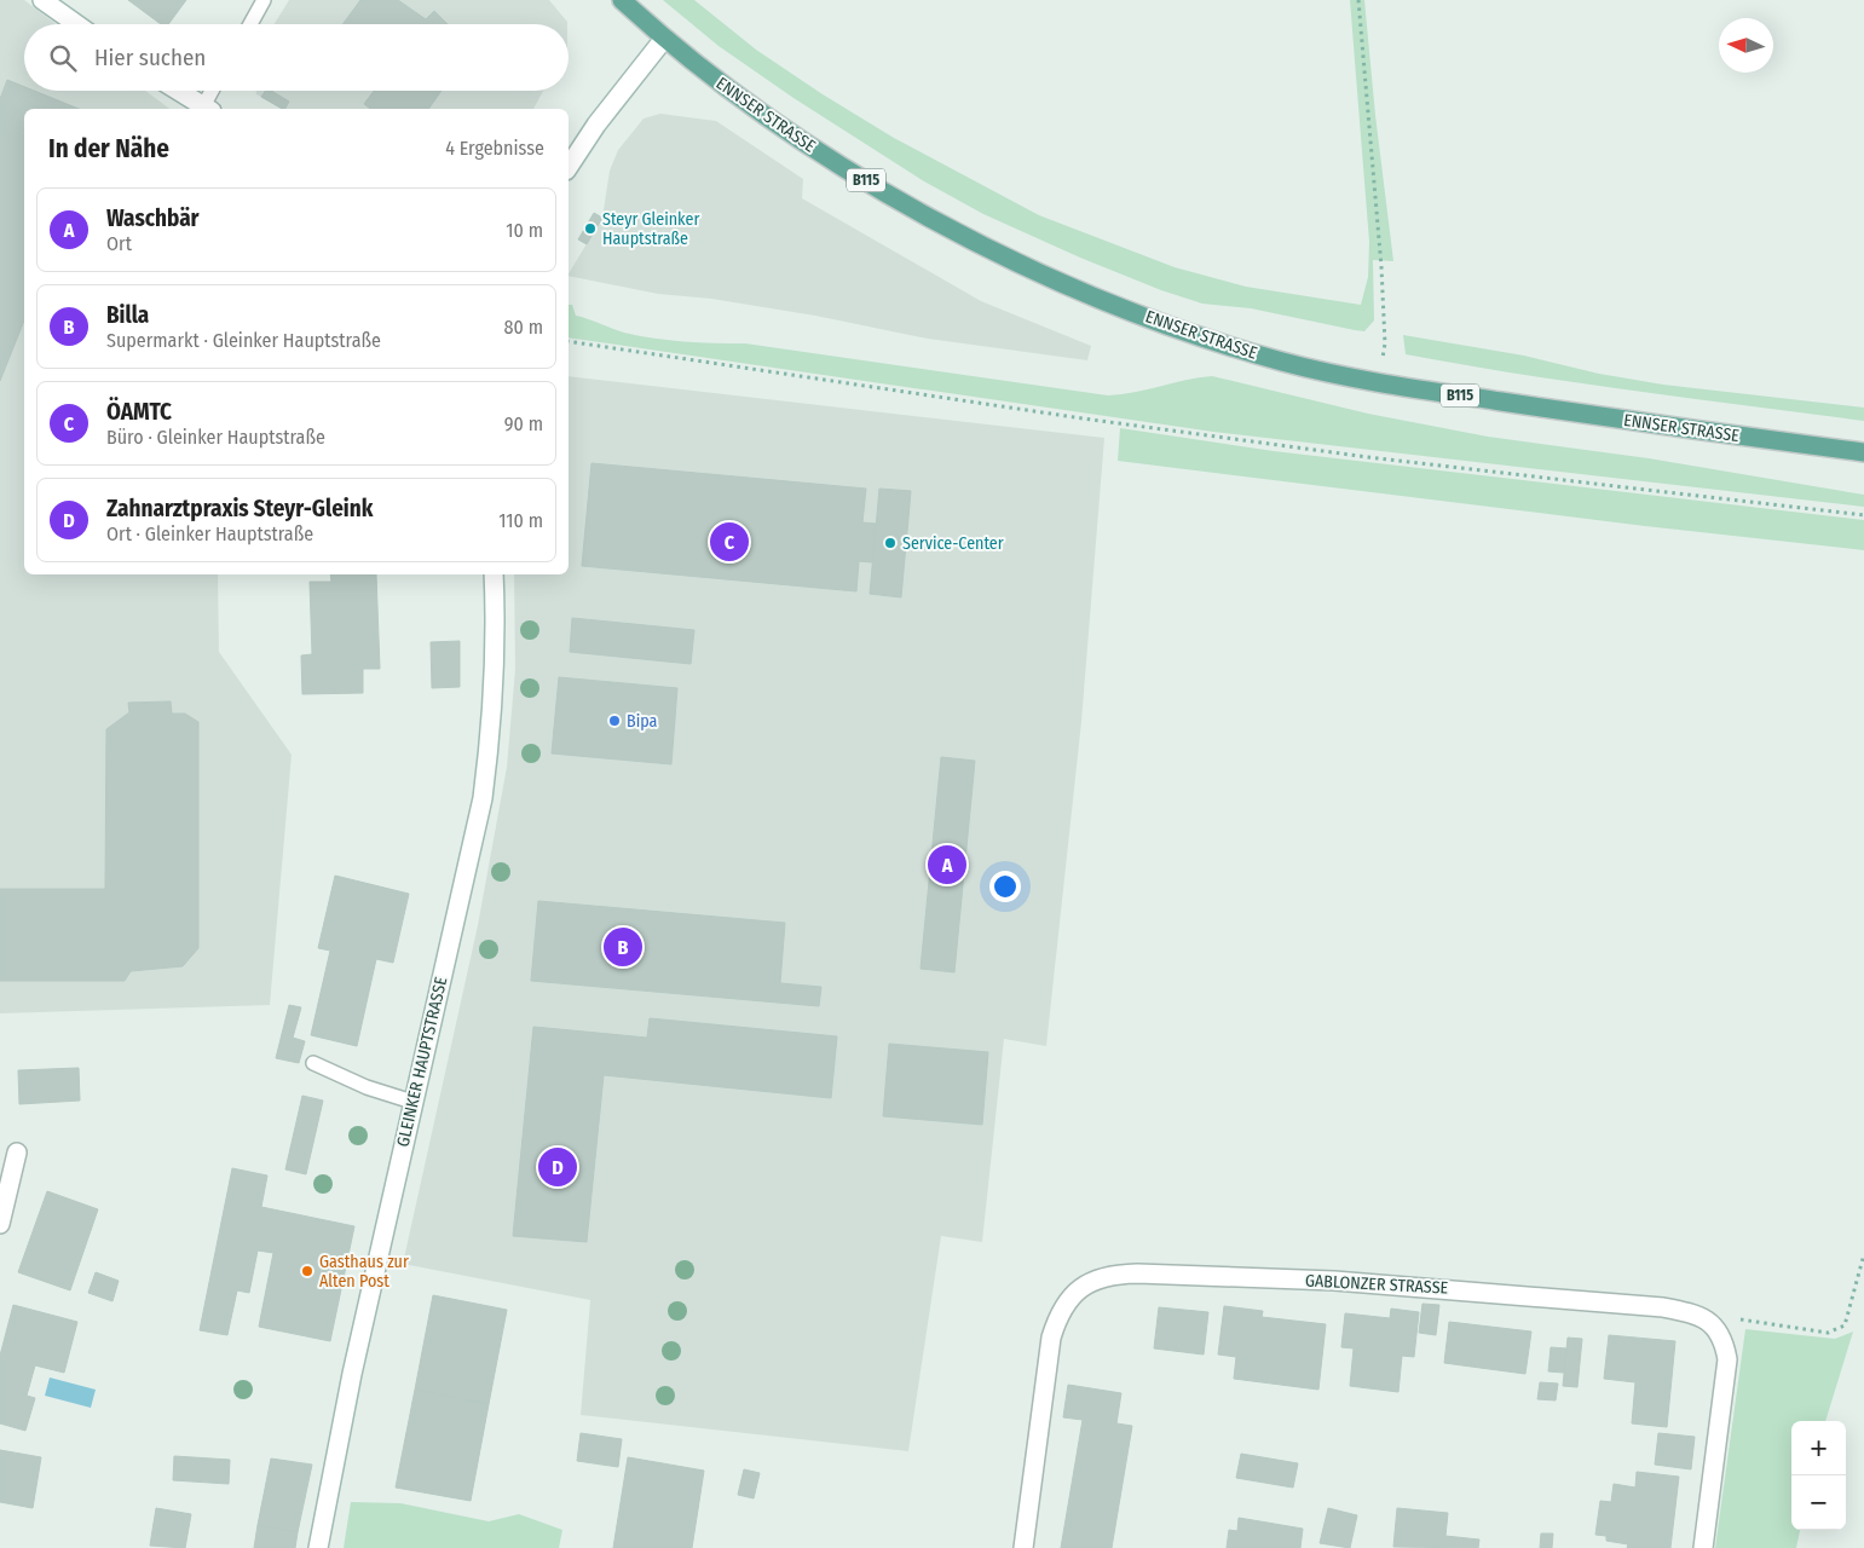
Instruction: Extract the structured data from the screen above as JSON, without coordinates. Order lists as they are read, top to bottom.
{
  "streets": {
    "main road": ["ENNSER STRASSE", "B115"],
    "street": ["GLEINKER HAUPTSTRASSE", "GABLONZER STRASSE"]
  },
  "places": [
    "Steyr Gleinker Hauptstraße",
    "Service-Center",
    "Bipa",
    "Gasthaus zur Alten Post"
  ],
  "north": "left",
  "page": {
    "search": "Hier suchen",
    "heading": ["In der Nähe", "4 Ergebnisse"],
    "list": [
      {
        "mark": "A",
        "name": "Waschbär",
        "note": "Ort",
        "value": "10 m"
      },
      {
        "mark": "B",
        "name": "Billa",
        "note": "Supermarkt · Gleinker Hauptstraße",
        "value": "80 m"
      },
      {
        "mark": "C",
        "name": "ÖAMTC",
        "note": "Büro · Gleinker Hauptstraße",
        "value": "90 m"
      },
      {
        "mark": "D",
        "name": "Zahnarztpraxis Steyr-Gleink",
        "note": "Ort · Gleinker Hauptstraße",
        "value": "110 m"
      }
    ],
    "pins": [
      "C",
      "A",
      "B",
      "D"
    ],
    "map_buttons": ["+", "−"]
  }
}
